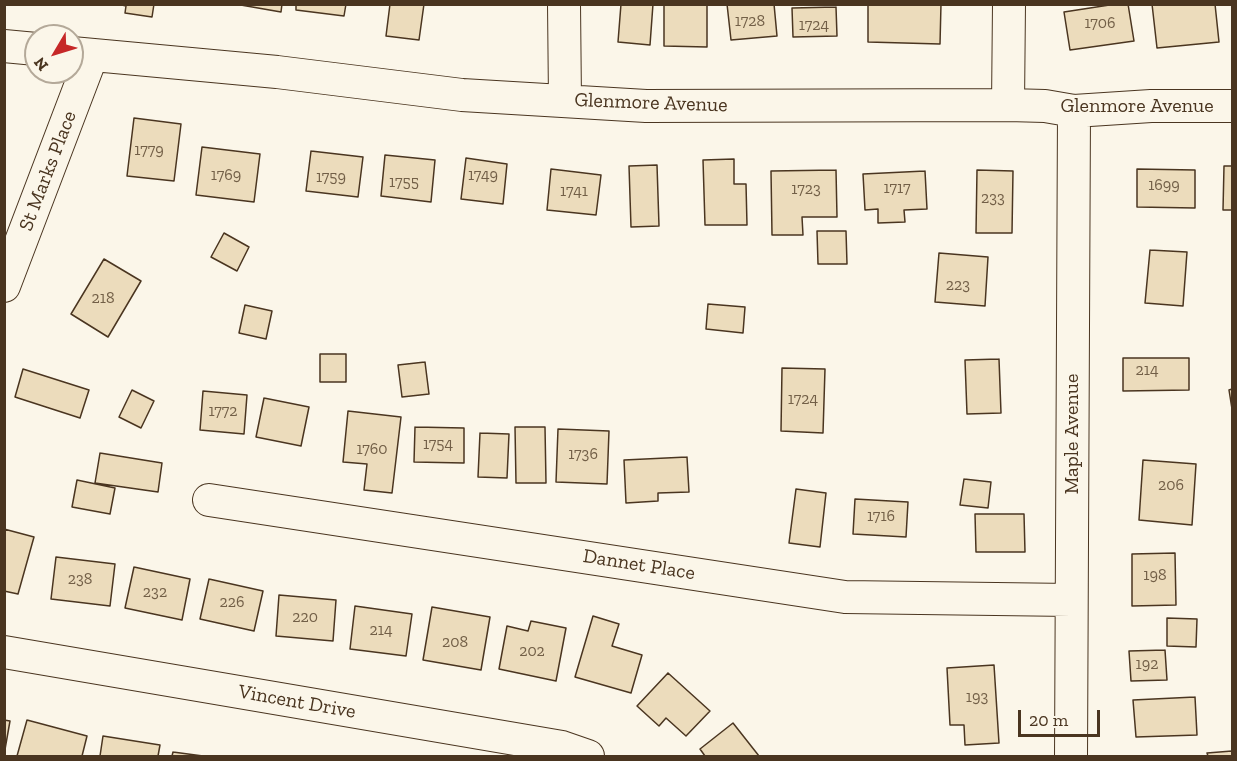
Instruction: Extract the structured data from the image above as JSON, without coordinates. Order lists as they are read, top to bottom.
{
  "streets": {
    "street": [
      "Glenmore Avenue",
      "St Marks Place",
      "Maple Avenue",
      "Dannet Place",
      "Vincent Drive"
    ]
  },
  "crossings": [
    ["Glenmore Avenue", "Maple Avenue"],
    ["Maple Avenue", "Dannet Place"]
  ],
  "house_numbers": [
    "1728",
    "1706",
    "1724",
    "1779",
    "1769",
    "1749",
    "1759",
    "1755",
    "1699",
    "1717",
    "1723",
    "1741",
    "233",
    "223",
    "218",
    "214",
    "1724",
    "1772",
    "1754",
    "1760",
    "1736",
    "206",
    "1716",
    "198",
    "238",
    "232",
    "226",
    "220",
    "214",
    "208",
    "202",
    "192",
    "193"
  ],
  "scale_bar": "20 m",
  "north": "bottom left"
}
